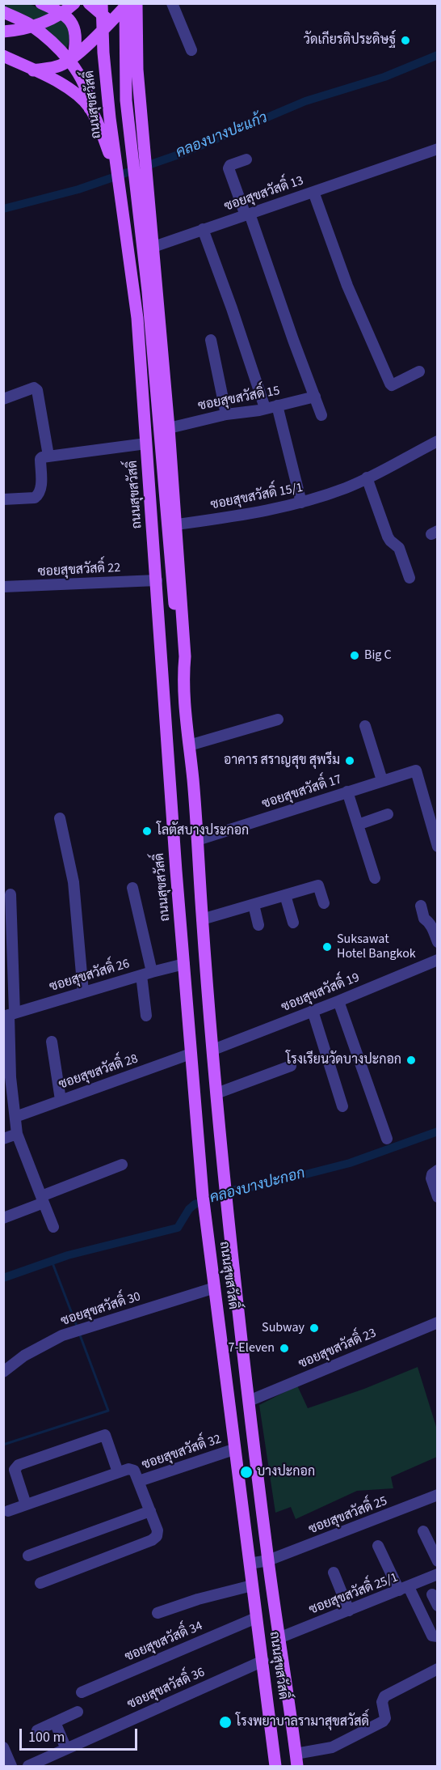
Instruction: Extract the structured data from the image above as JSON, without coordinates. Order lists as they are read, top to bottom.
{
  "streets": {
    "main road": ["ถนนสุขสวัสดิ์"],
    "street": [
      "ซอยสุขสวัสดิ์ 13",
      "ซอยสุขสวัสดิ์ 15",
      "ซอยสุขสวัสดิ์ 15/1",
      "ซอยสุขสวัสดิ์ 22",
      "ซอยสุขสวัสดิ์ 17",
      "ซอยสุขสวัสดิ์ 26",
      "ซอยสุขสวัสดิ์ 19",
      "ซอยสุขสวัสดิ์ 28",
      "ซอยสุขสวัสดิ์ 30",
      "ซอยสุขสวัสดิ์ 23",
      "ซอยสุขสวัสดิ์ 32",
      "ซอยสุขสวัสดิ์ 25",
      "ซอยสุขสวัสดิ์ 25/1",
      "ซอยสุขสวัสดิ์ 34",
      "ซอยสุขสวัสดิ์ 36"
    ]
  },
  "crossings": [
    ["ถนนสุขสวัสดิ์", "ซอยสุขสวัสดิ์ 13"],
    ["ถนนสุขสวัสดิ์", "ซอยสุขสวัสดิ์ 15"],
    ["ถนนสุขสวัสดิ์", "ซอยสุขสวัสดิ์ 15/1"],
    ["ถนนสุขสวัสดิ์", "ซอยสุขสวัสดิ์ 22"],
    ["ถนนสุขสวัสดิ์", "ซอยสุขสวัสดิ์ 17"],
    ["ถนนสุขสวัสดิ์", "ซอยสุขสวัสดิ์ 26"],
    ["ถนนสุขสวัสดิ์", "ซอยสุขสวัสดิ์ 19"],
    ["ถนนสุขสวัสดิ์", "ซอยสุขสวัสดิ์ 28"],
    ["ถนนสุขสวัสดิ์", "ซอยสุขสวัสดิ์ 30"],
    ["ถนนสุขสวัสดิ์", "ซอยสุขสวัสดิ์ 23"],
    ["ถนนสุขสวัสดิ์", "ซอยสุขสวัสดิ์ 32"],
    ["ถนนสุขสวัสดิ์", "ซอยสุขสวัสดิ์ 25"],
    ["ถนนสุขสวัสดิ์", "ซอยสุขสวัสดิ์ 25/1"],
    ["ถนนสุขสวัสดิ์", "ซอยสุขสวัสดิ์ 34"],
    ["ถนนสุขสวัสดิ์", "ซอยสุขสวัสดิ์ 36"]
  ],
  "water": ["คลองบางปะแก้ว", "คลองบางปะกอก"],
  "places": [
    "วัดเกียรติประดิษฐ์",
    "Big C",
    "อาคาร สราญสุข สุพรีม",
    "โลตัสบางประกอก",
    "Suksawat Hotel Bangkok",
    "โรงเรียนวัดบางปะกอก",
    "Subway",
    "7-Eleven",
    "บางปะกอก",
    "โรงพยาบาลรามาสุขสวัสดิ์"
  ],
  "scale_bar": "100 m"
}
